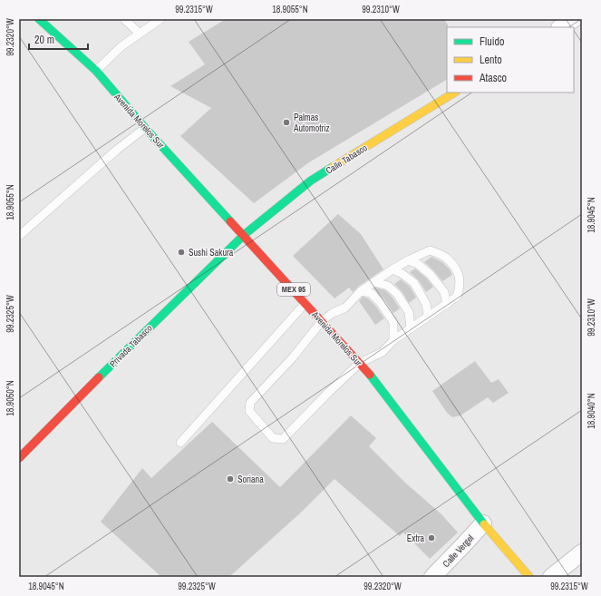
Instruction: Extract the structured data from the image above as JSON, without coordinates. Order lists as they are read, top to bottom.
{
  "streets": {
    "main road": [
      "Avenida Morelos Sur",
      "Calle Tabasco",
      "MEX 95",
      "Privada Tabasco"
    ],
    "street": ["Calle Vergel"]
  },
  "crossings": [
    ["Avenida Morelos Sur", "Calle Tabasco"],
    ["Avenida Morelos Sur", "Privada Tabasco"],
    ["Avenida Morelos Sur", "Calle Vergel"],
    ["Calle Tabasco", "Privada Tabasco"]
  ],
  "places": [
    "Palmas Automotriz",
    "Sushi Sakura",
    "Soriana",
    "Extra"
  ],
  "legend": ["Fluido", "Lento", "Atasco"],
  "scale_bar": "20 m",
  "coordinates": [
    "99.2315°W",
    "18.9055°N",
    "99.2310°W",
    "99.2320°W",
    "18.9045°N",
    "99.2325°W",
    "18.9050°N",
    "18.9040°N"
  ]
}
